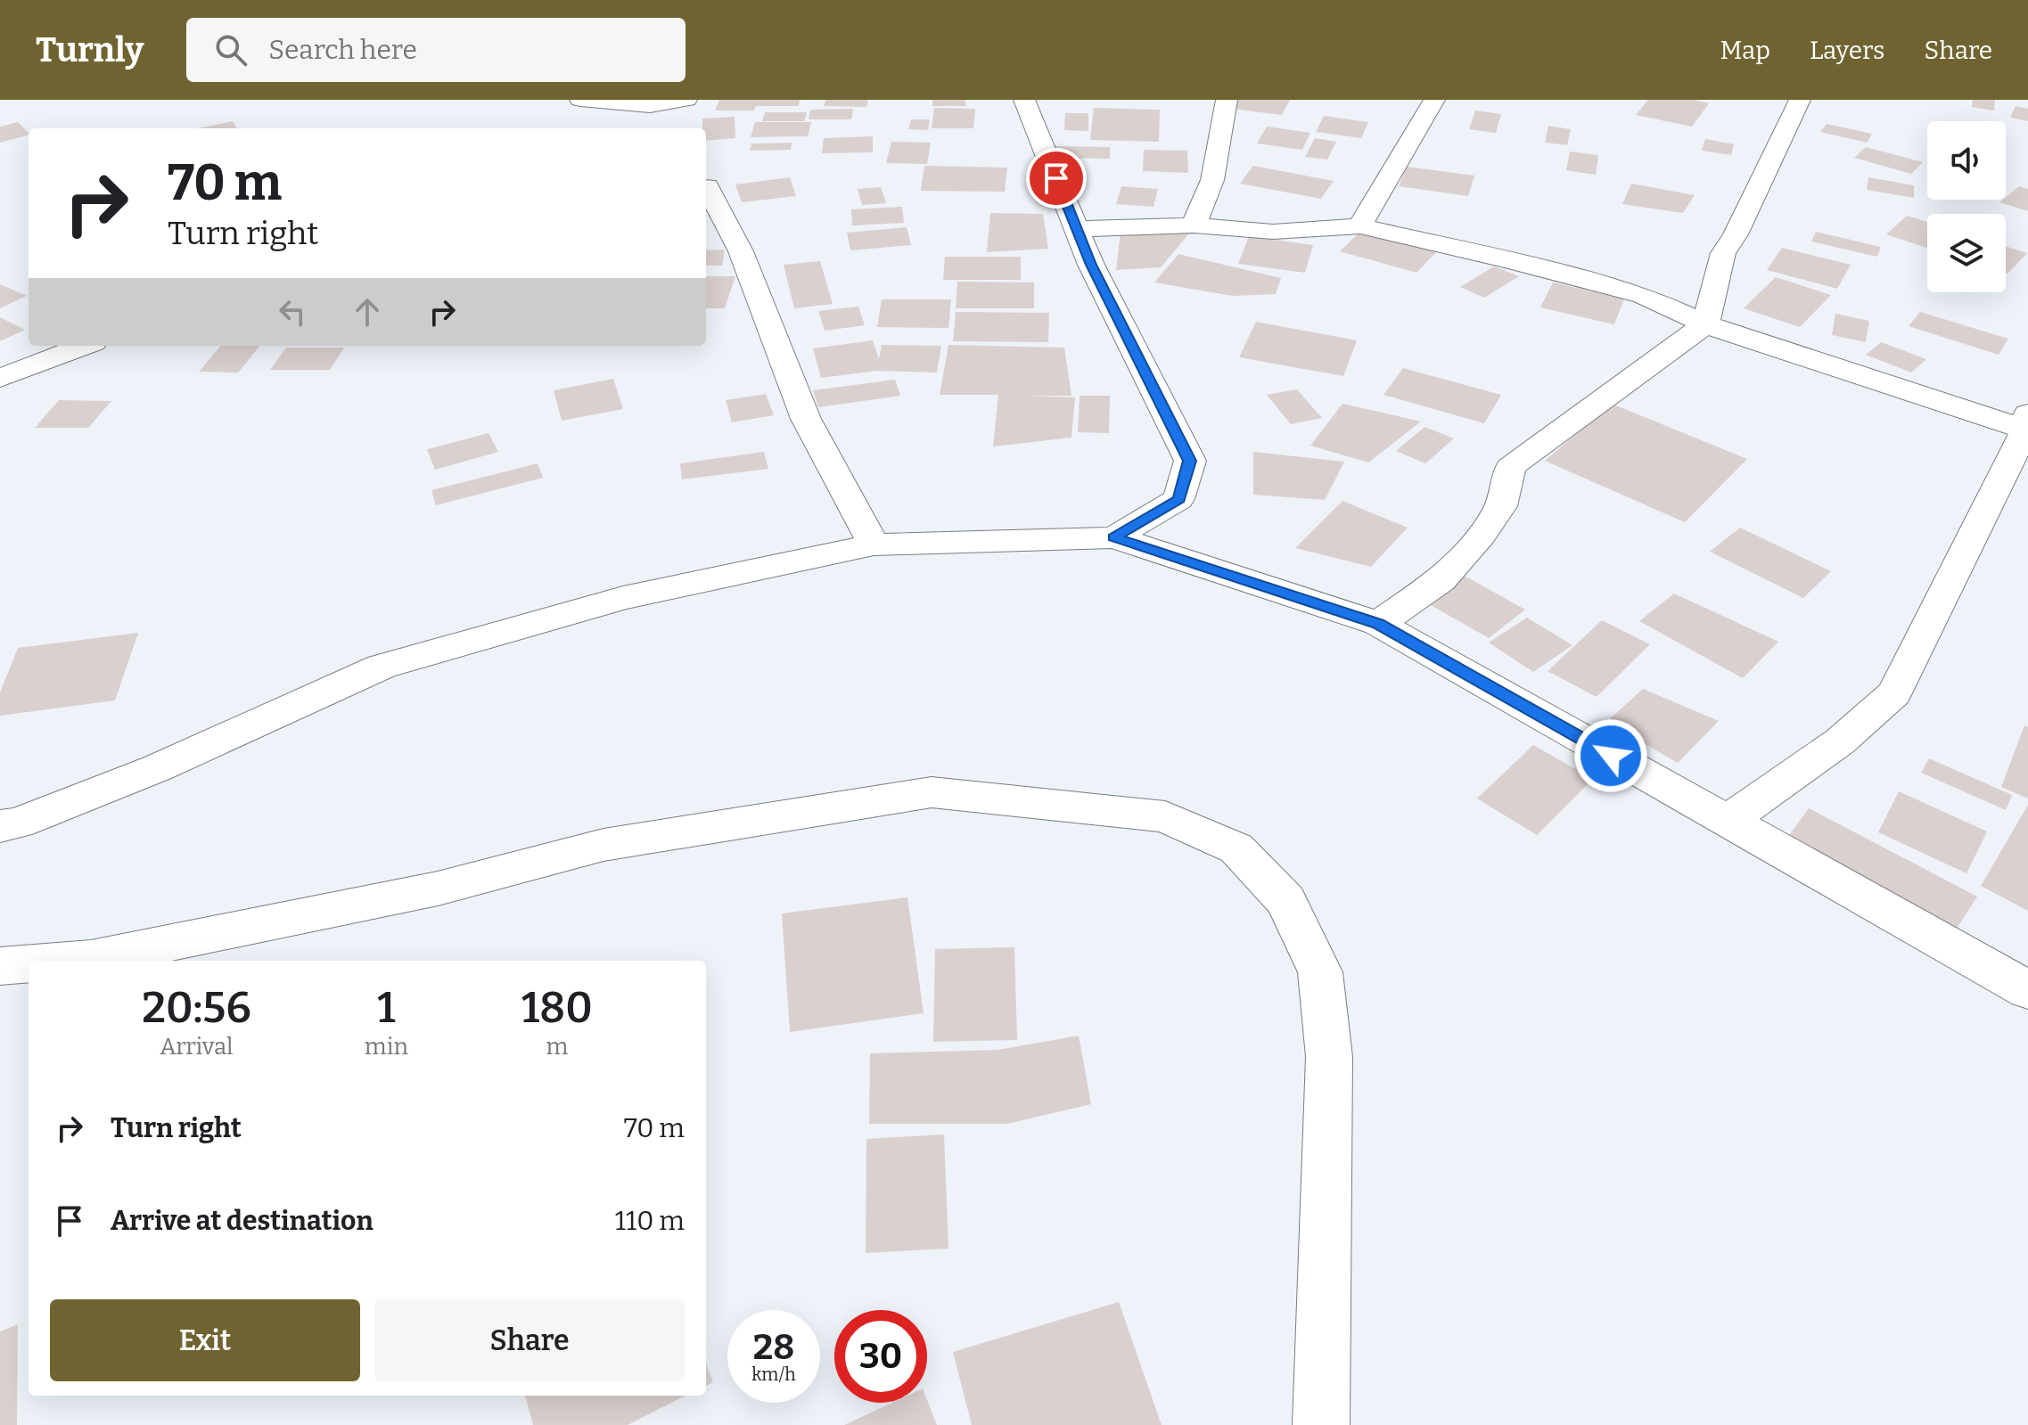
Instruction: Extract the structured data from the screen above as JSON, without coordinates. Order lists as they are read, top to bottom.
{
  "page": {
    "header": "Turnly",
    "search": "Search here",
    "nav": ["Map", "Layers", "Share"],
    "turn": ["70 m", "Turn right"],
    "eta": [
      "20:56",
      "Arrival",
      "1",
      "min",
      "180",
      "m"
    ],
    "list": [
      {
        "name": "Turn right",
        "value": "70 m"
      },
      {
        "name": "Arrive at destination",
        "value": "110 m"
      }
    ],
    "buttons": ["Exit", "Share"],
    "speed": "28 km/h",
    "limit": "30"
  }
}
